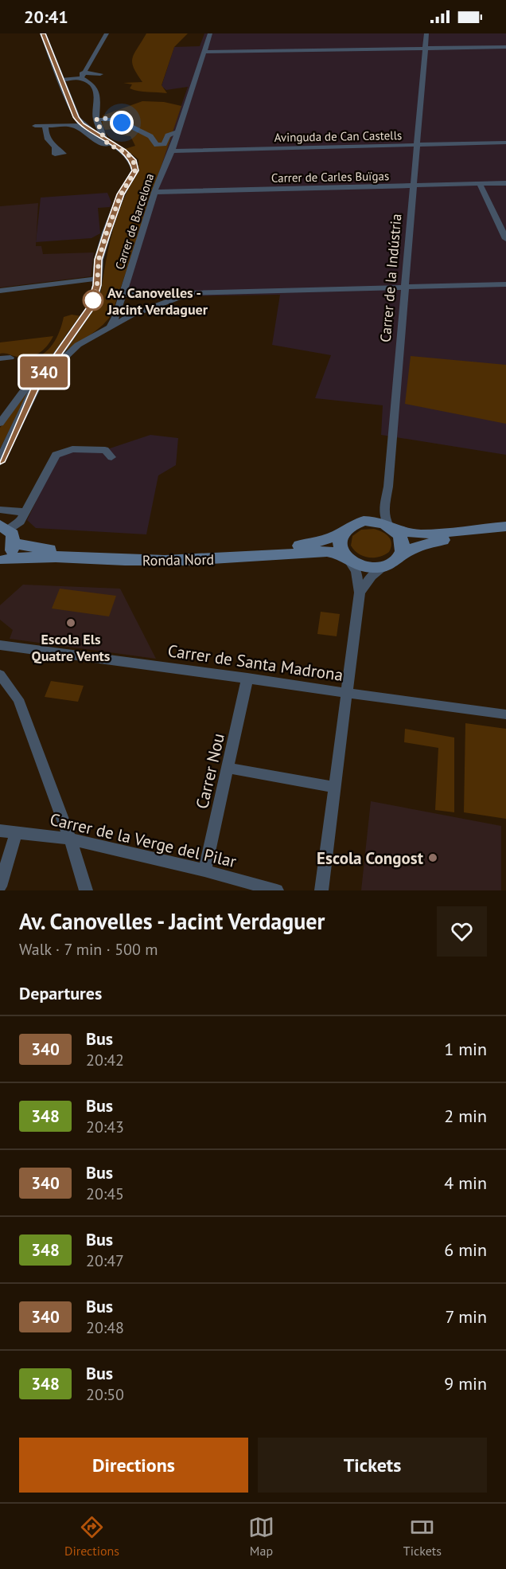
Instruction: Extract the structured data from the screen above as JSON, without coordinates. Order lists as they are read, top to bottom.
{
  "streets": {
    "main road": ["Ronda Nord"],
    "street": [
      "Avinguda de Can Castells",
      "Carrer de Carles Buïgas",
      "Carrer de Barcelona",
      "Carrer de la Indústria",
      "Carrer de Santa Madrona",
      "Carrer Nou",
      "Carrer de la Verge del Pilar"
    ]
  },
  "crossings": [
    ["Avinguda de Can Castells", "Carrer de Barcelona"],
    ["Avinguda de Can Castells", "Carrer de la Indústria"],
    ["Carrer de Carles Buïgas", "Carrer de Barcelona"],
    ["Carrer de Carles Buïgas", "Carrer de la Indústria"],
    ["Carrer de Santa Madrona", "Carrer Nou"],
    ["Carrer Nou", "Carrer de la Verge del Pilar"]
  ],
  "places": ["Av. Canovelles - Jacint Verdaguer", "Escola Els Quatre Vents", "Escola Congost"],
  "lines": ["bus line 340"],
  "page": {
    "status": "20:41",
    "on_map": "340",
    "heading": [
      ["Av. Canovelles - Jacint Verdaguer", "Walk · 7 min · 500 m"],
      "Departures"
    ],
    "list": [
      {
        "mark": "340",
        "name": "Bus",
        "note": "20:42",
        "value": "1 min"
      },
      {
        "mark": "348",
        "name": "Bus",
        "note": "20:43",
        "value": "2 min"
      },
      {
        "mark": "340",
        "name": "Bus",
        "note": "20:45",
        "value": "4 min"
      },
      {
        "mark": "348",
        "name": "Bus",
        "note": "20:47",
        "value": "6 min"
      },
      {
        "mark": "340",
        "name": "Bus",
        "note": "20:48",
        "value": "7 min"
      },
      {
        "mark": "348",
        "name": "Bus",
        "note": "20:50",
        "value": "9 min"
      }
    ],
    "buttons": ["Directions", "Tickets"],
    "tabs": ["Directions", "Map", "Tickets"]
  }
}
